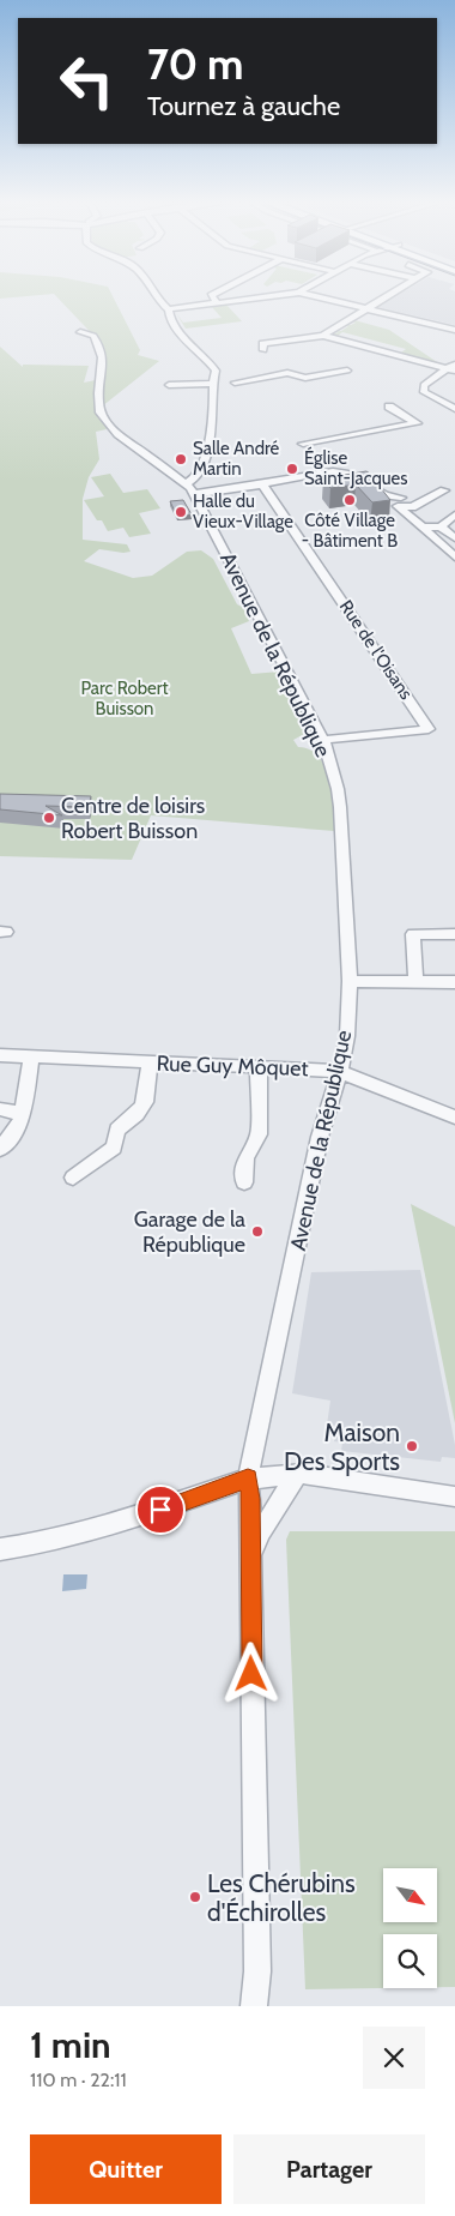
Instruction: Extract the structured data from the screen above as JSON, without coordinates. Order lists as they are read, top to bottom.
{
  "streets": {
    "street": ["Rue de l'Oisans", "Avenue de la République", "Rue Guy Môquet"]
  },
  "crossings": [
    ["Rue de l'Oisans", "Avenue de la République"],
    ["Avenue de la République", "Rue Guy Môquet"]
  ],
  "parks": ["Parc Robert Buisson"],
  "places": [
    "Salle André Martin",
    "Église Saint-Jacques",
    "Côté Village - Bâtiment B",
    "Halle du Vieux-Village",
    "Centre de loisirs Robert Buisson",
    "Garage de la République",
    "Maison Des Sports",
    "Les Chérubins d'Échirolles"
  ],
  "north": "bottom right",
  "page": {
    "turn": ["70 m", "Tournez à gauche"],
    "heading": ["1 min", "110 m · 22:11"],
    "buttons": ["Quitter", "Partager"]
  }
}
